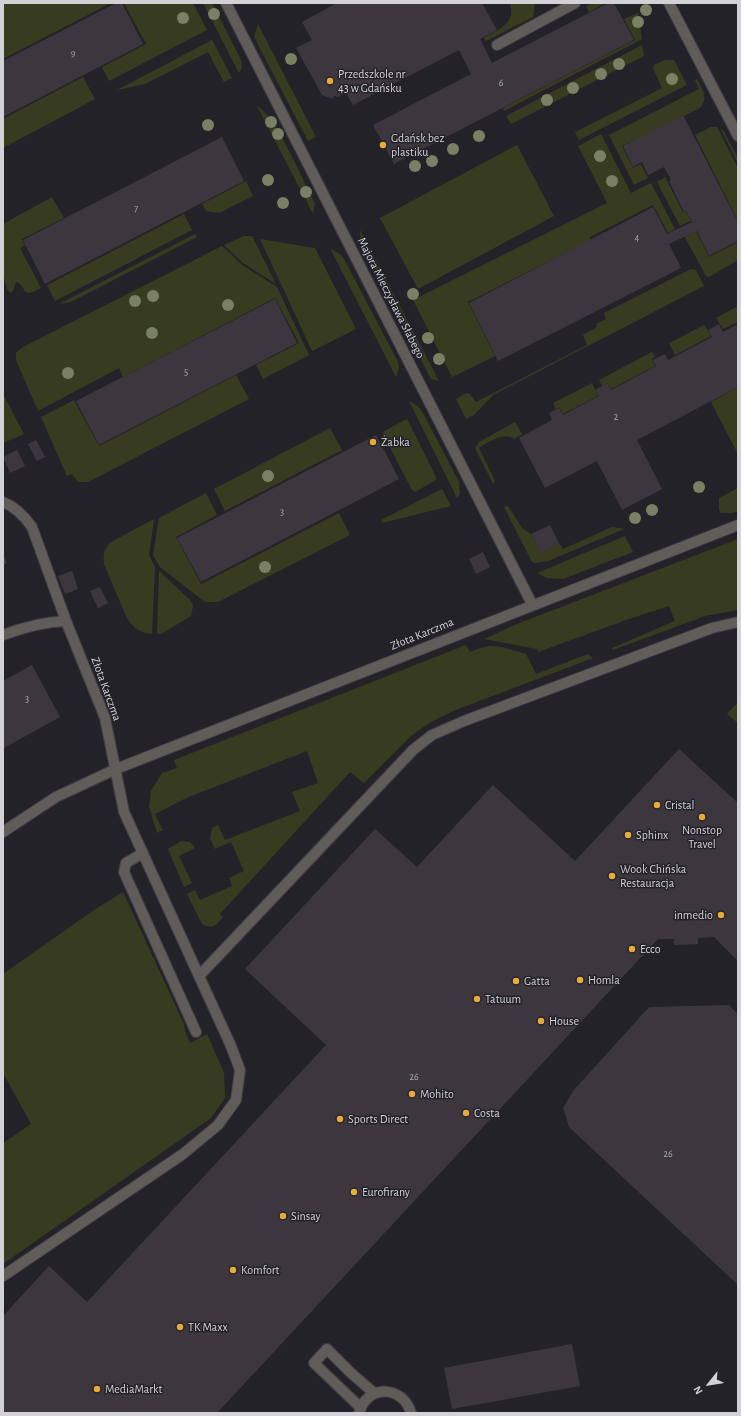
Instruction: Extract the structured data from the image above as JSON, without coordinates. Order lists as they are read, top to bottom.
{
  "streets": {
    "street": ["Majora Mieczysława Słabego", "Złota Karczma"]
  },
  "crossings": [
    ["Majora Mieczysława Słabego", "Złota Karczma"]
  ],
  "places": [
    "Przedszkole nr 43 w Gdańsku",
    "Gdańsk bez plastiku",
    "Żabka",
    "Cristal",
    "Nonstop Travel",
    "Sphinx",
    "Wook Chińska Restauracja",
    "inmedio",
    "Ecco",
    "Homla",
    "Gatta",
    "Tatuum",
    "House",
    "Mohito",
    "Costa",
    "Sports Direct",
    "Eurofirany",
    "Sinsay",
    "Komfort",
    "TK Maxx",
    "MediaMarkt"
  ],
  "house_numbers": [
    "9",
    "6",
    "7",
    "4",
    "5",
    "2",
    "3",
    "3",
    "26",
    "26"
  ],
  "north": "bottom left"
}
